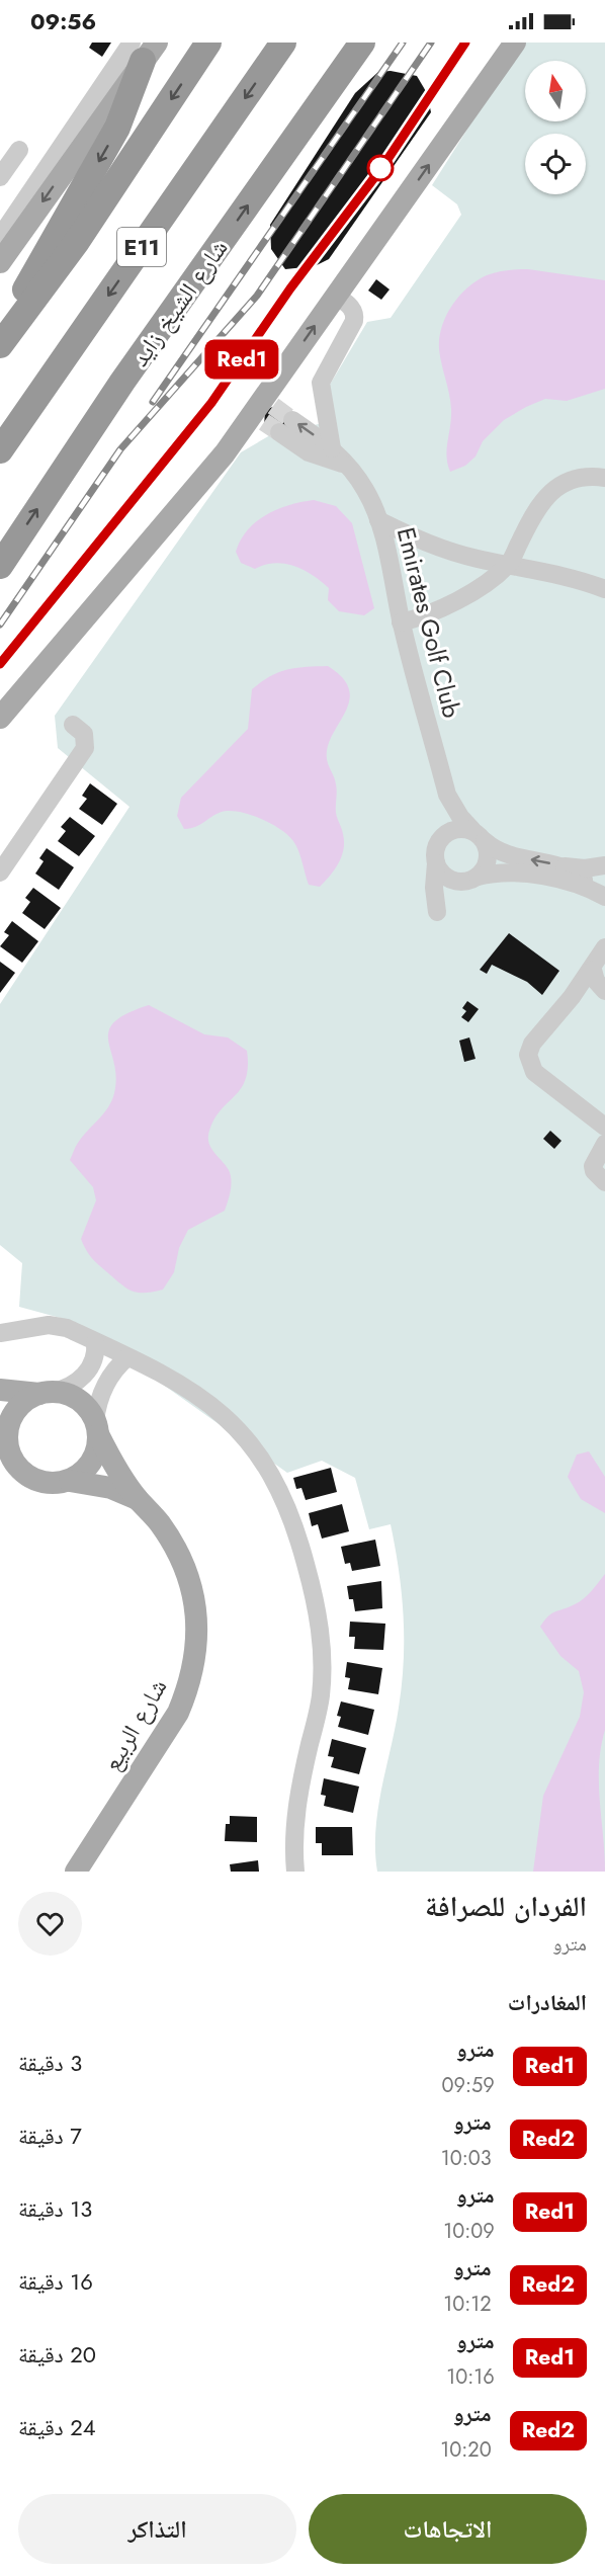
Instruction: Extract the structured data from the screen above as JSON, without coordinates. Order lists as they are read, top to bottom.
{
  "streets": {
    "highway": ["E11", "شارع الشيخ زايد"],
    "main road": ["شارع الربيع"],
    "street": ["Emirates Golf Club"]
  },
  "lines": ["metro line Red1"],
  "north": "top",
  "page": {
    "status": "09:56",
    "on_map": "Red1",
    "heading": [
      ["الفردان للصرافة", "مترو"],
      "المغادرات"
    ],
    "list": [
      {
        "mark": "Red1",
        "name": "مترو",
        "note": "09:59",
        "value": "3 دقيقة"
      },
      {
        "mark": "Red2",
        "name": "مترو",
        "note": "10:03",
        "value": "7 دقيقة"
      },
      {
        "mark": "Red1",
        "name": "مترو",
        "note": "10:09",
        "value": "13 دقيقة"
      },
      {
        "mark": "Red2",
        "name": "مترو",
        "note": "10:12",
        "value": "16 دقيقة"
      },
      {
        "mark": "Red1",
        "name": "مترو",
        "note": "10:16",
        "value": "20 دقيقة"
      },
      {
        "mark": "Red2",
        "name": "مترو",
        "note": "10:20",
        "value": "24 دقيقة"
      }
    ],
    "buttons": ["الاتجاهات", "التذاكر"]
  }
}
